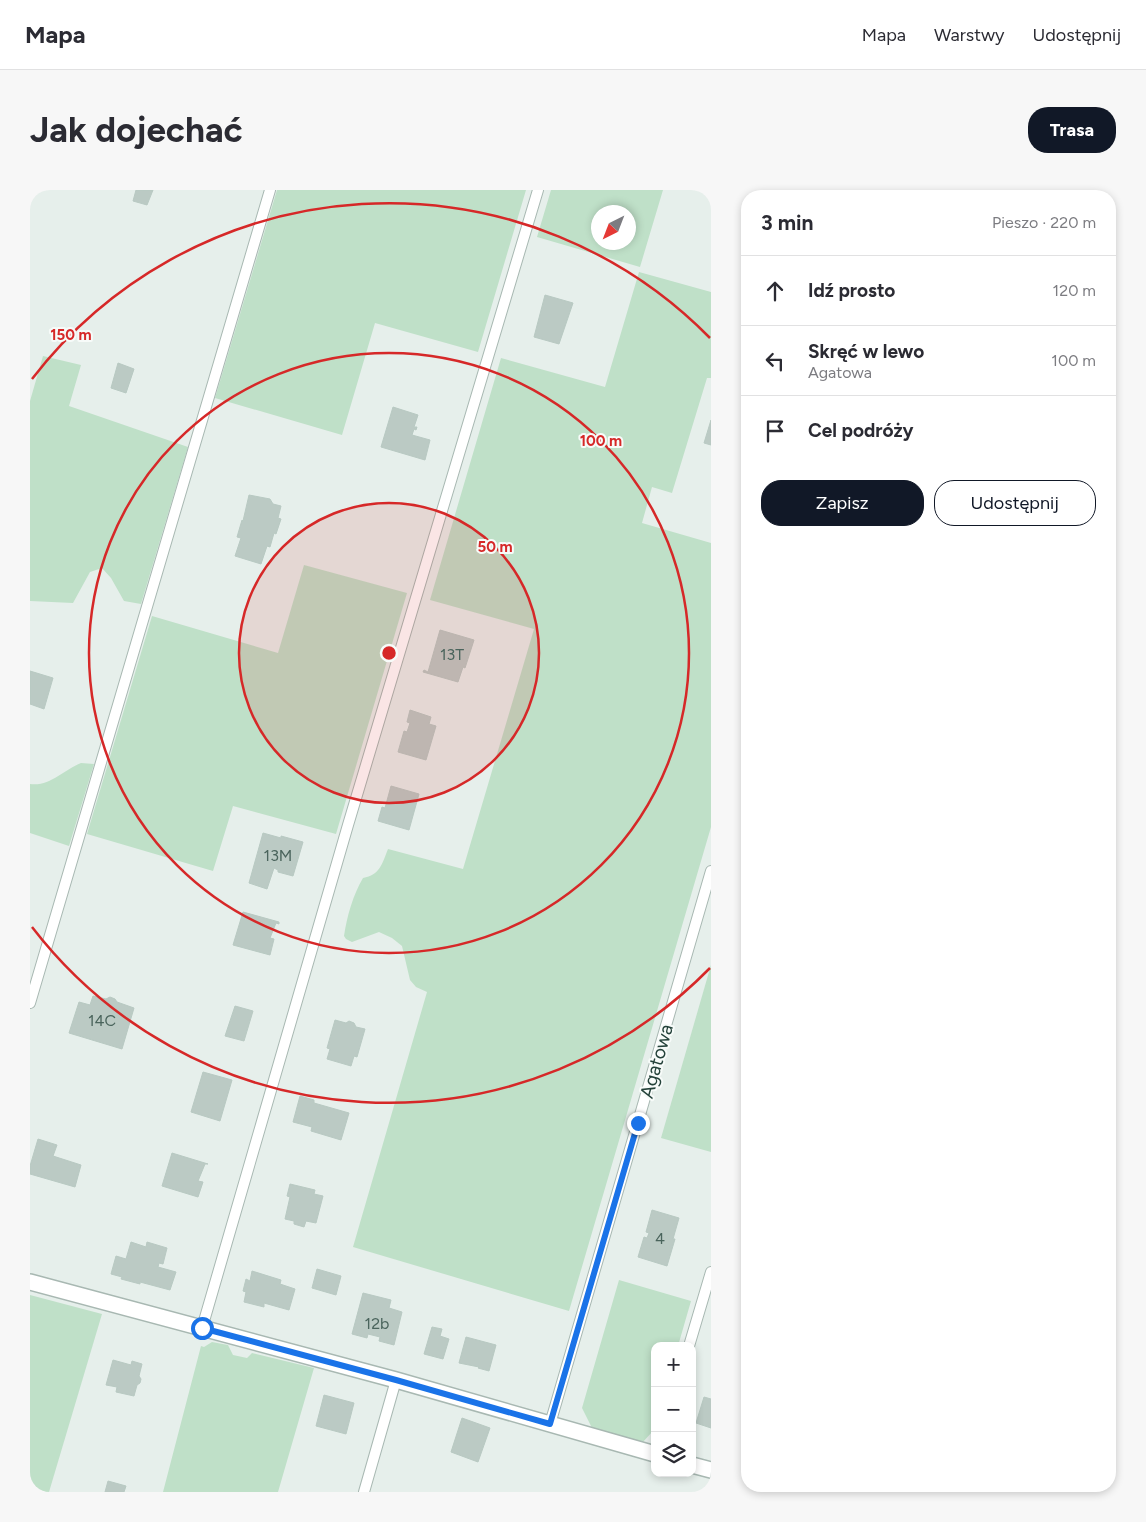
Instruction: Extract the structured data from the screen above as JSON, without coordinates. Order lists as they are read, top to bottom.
{
  "streets": {
    "lane": ["Agatowa"]
  },
  "house_numbers": [
    "13T",
    "13M",
    "14C",
    "4",
    "12b"
  ],
  "north": "bottom left",
  "page": {
    "header": "Mapa",
    "nav": ["Mapa", "Warstwy", "Udostępnij"],
    "buttons": [
      "Trasa",
      ["Zapisz", "Udostępnij"]
    ],
    "title": "Jak dojechać",
    "heading": ["3 min", "Pieszo · 220 m"],
    "list": [
      ["Idź prosto", "120 m"],
      ["Skręć w lewo", "Agatowa", "100 m"],
      "Cel podróży"
    ],
    "map_buttons": ["+", "−"]
  },
  "rings": ["150 m", "100 m", "50 m"]
}
